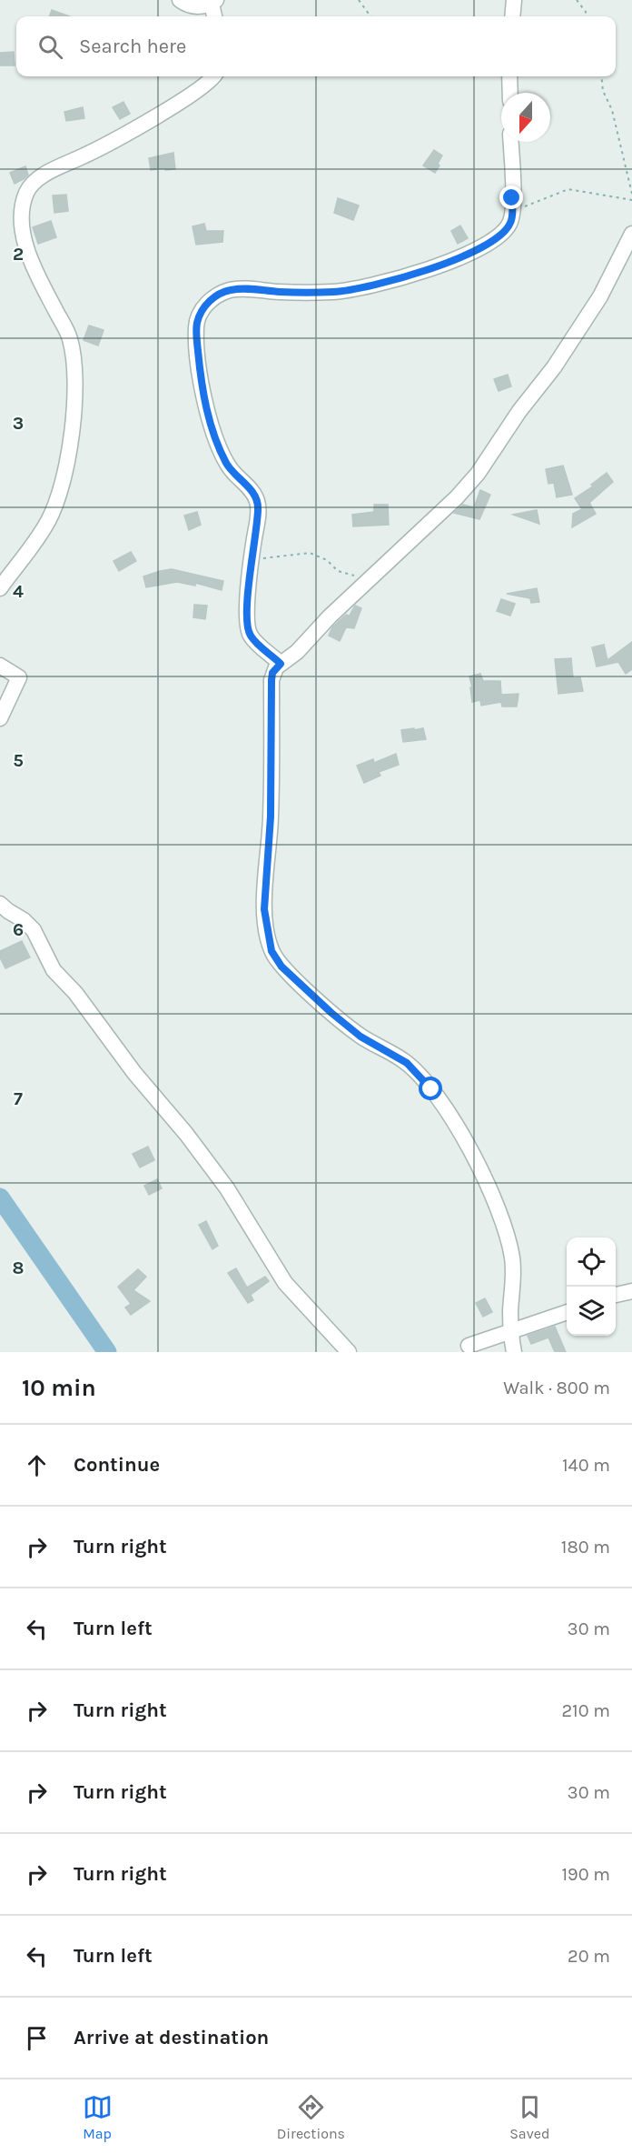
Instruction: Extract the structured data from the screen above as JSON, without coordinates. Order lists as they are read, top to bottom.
{
  "north": "bottom",
  "page": {
    "search": "Search here",
    "heading": ["10 min", "Walk · 800 m"],
    "list": [
      ["Continue", "140 m"],
      ["Turn right", "180 m"],
      ["Turn left", "30 m"],
      ["Turn right", "210 m"],
      ["Turn right", "30 m"],
      ["Turn right", "190 m"],
      ["Turn left", "20 m"],
      "Arrive at destination"
    ],
    "nav": ["Map", "Directions", "Saved"]
  },
  "grid": {
    "rows": [
      "2",
      "3",
      "4",
      "5",
      "6",
      "7",
      "8"
    ]
  }
}
